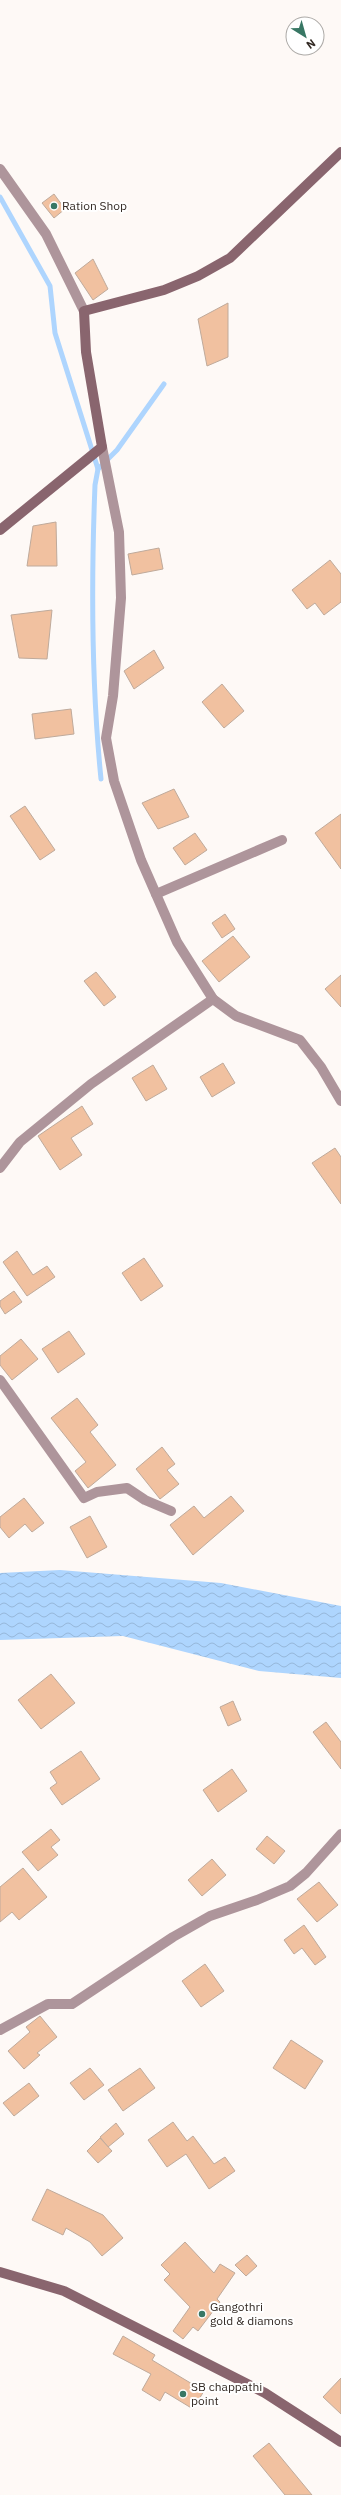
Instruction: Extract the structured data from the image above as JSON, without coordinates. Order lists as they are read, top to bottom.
{
  "places": ["Ration Shop", "Gangothri gold & diamons", "SB chappathi point"],
  "north": "bottom right"
}
